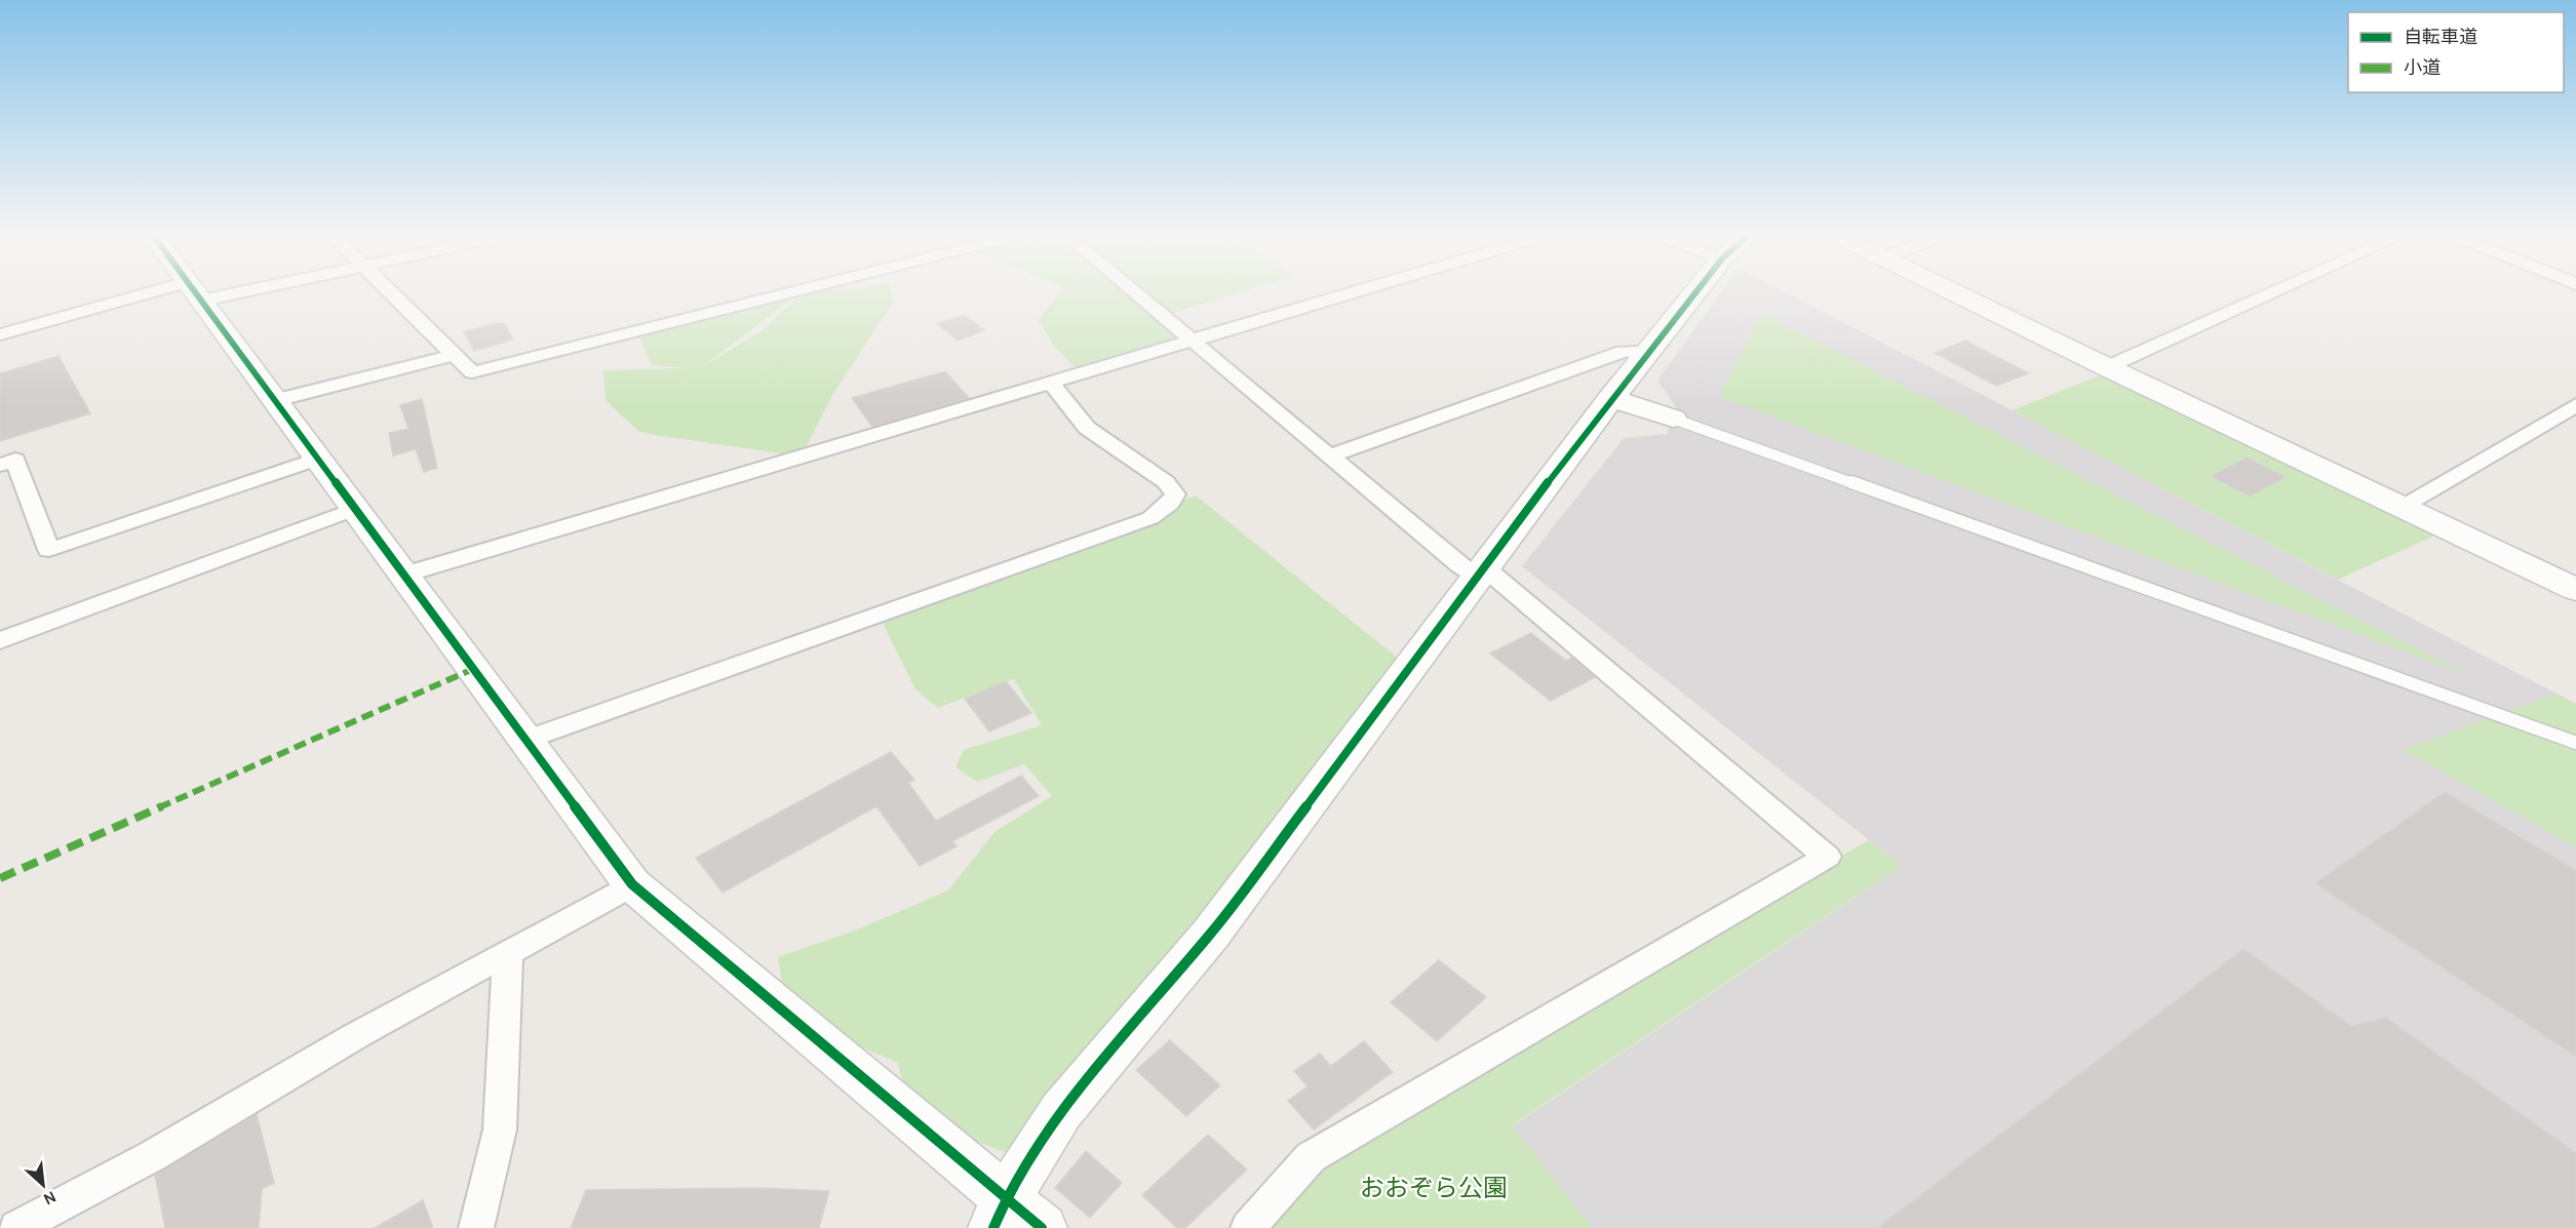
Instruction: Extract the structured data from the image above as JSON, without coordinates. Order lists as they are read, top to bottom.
{
  "parks": ["おおぞら公園"],
  "legend": ["自転車道", "小道"],
  "north": "bottom right"
}
